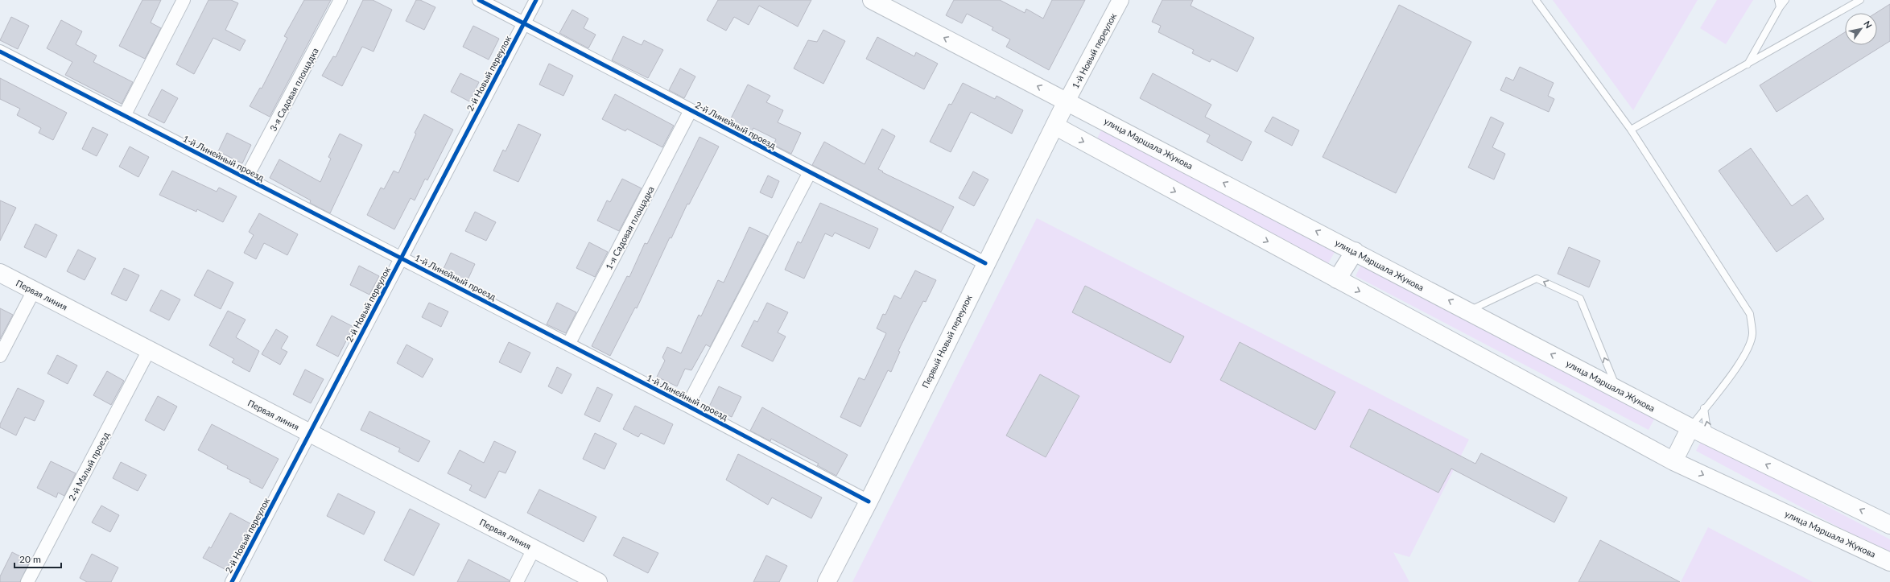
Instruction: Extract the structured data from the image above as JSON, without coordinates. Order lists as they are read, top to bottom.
{
  "streets": {
    "main road": ["улица Маршала Жукова", "Первая линия", "Первый Новый переулок"],
    "street": [
      "1-й Новый переулок",
      "2-й Новый переулок",
      "3-я Садовая площадка",
      "2-й Линейный проезд",
      "1-й Линейный проезд",
      "1-я Садовая площадка",
      "2-й Малый проезд"
    ]
  },
  "crossings": [
    ["1-й Новый переулок", "улица Маршала Жукова"],
    ["1-й Новый переулок", "Первый Новый переулок"],
    ["2-й Новый переулок", "2-й Линейный проезд"],
    ["2-й Новый переулок", "1-й Линейный проезд"],
    ["2-й Новый переулок", "Первая линия"],
    ["3-я Садовая площадка", "1-й Линейный проезд"],
    ["2-й Линейный проезд", "1-я Садовая площадка"],
    ["2-й Линейный проезд", "Первый Новый переулок"],
    ["улица Маршала Жукова", "Первый Новый переулок"],
    ["1-й Линейный проезд", "1-я Садовая площадка"],
    ["1-й Линейный проезд", "Первый Новый переулок"],
    ["Первая линия", "2-й Малый проезд"]
  ],
  "scale_bar": "20 m",
  "north": "top right"
}
